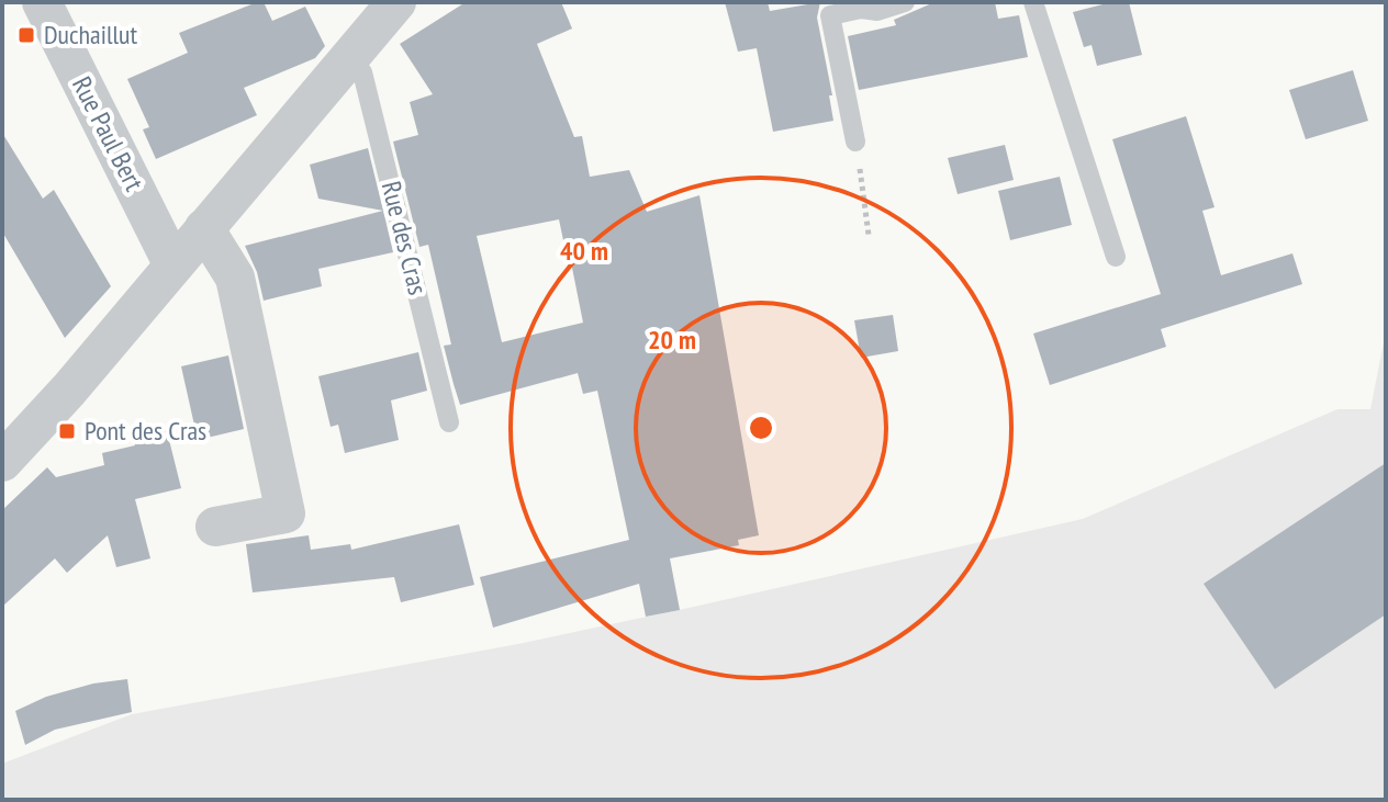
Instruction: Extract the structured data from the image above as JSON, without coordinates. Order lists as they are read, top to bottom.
{
  "streets": {
    "street": ["Rue Paul Bert"],
    "lane": ["Rue des Cras"]
  },
  "places": {
    "transit": ["Duchaillut", "Pont des Cras"]
  },
  "rings": ["40 m", "20 m"]
}
